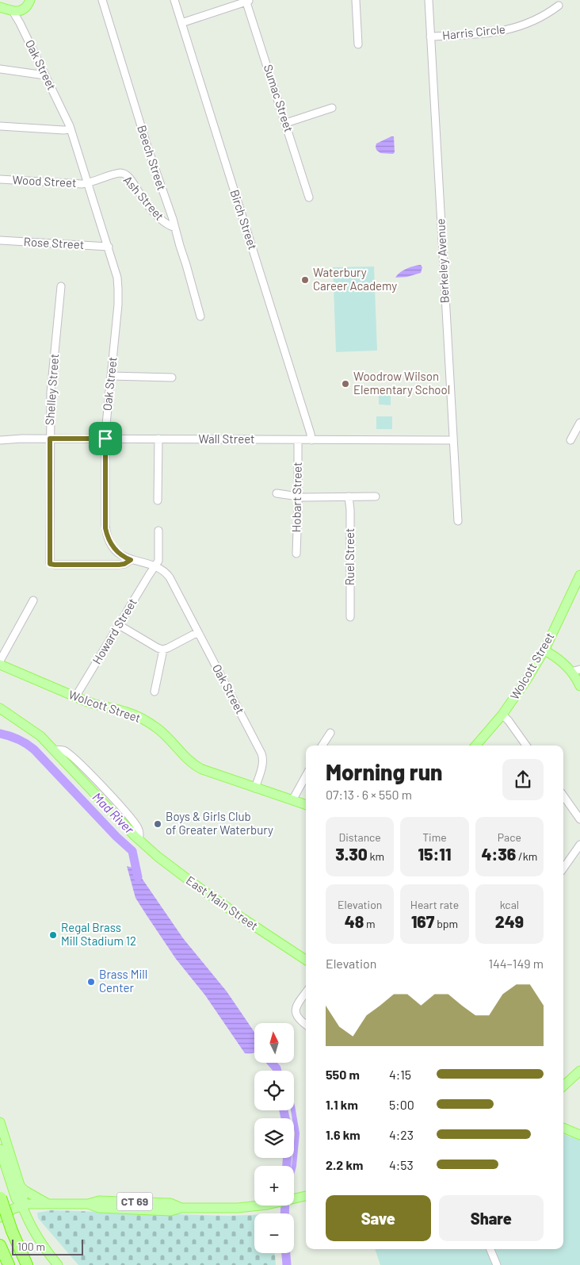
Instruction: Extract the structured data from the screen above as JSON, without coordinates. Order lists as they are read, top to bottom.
{
  "streets": {
    "main road": ["Wolcott Street", "East Main Street", "CT 69"],
    "street": [
      "Harris Circle",
      "Oak Street",
      "Sumac Street",
      "Beech Street",
      "Wood Street",
      "Ash Street",
      "Birch Street",
      "Rose Street",
      "Berkeley Avenue",
      "Shelley Street",
      "Wall Street",
      "Hobart Street",
      "Ruel Street",
      "Howard Street"
    ]
  },
  "crossings": [
    ["Harris Circle", "Berkeley Avenue"],
    ["Oak Street", "Wood Street"],
    ["Oak Street", "Ash Street"],
    ["Oak Street", "Rose Street"],
    ["Oak Street", "Shelley Street"],
    ["Oak Street", "Wall Street"],
    ["Oak Street", "Howard Street"],
    ["Oak Street", "Wolcott Street"],
    ["Beech Street", "Ash Street"],
    ["Wood Street", "Ash Street"],
    ["Birch Street", "Wall Street"],
    ["Berkeley Avenue", "Wall Street"],
    ["Shelley Street", "Wall Street"],
    ["Wall Street", "Hobart Street"],
    ["Howard Street", "Wolcott Street"]
  ],
  "water": ["Mad River"],
  "places": [
    "Waterbury Career Academy",
    "Woodrow Wilson Elementary School",
    "Boys & Girls Club of Greater Waterbury",
    "Regal Brass Mill Stadium 12",
    "Brass Mill Center"
  ],
  "scale_bar": "100 m",
  "north": "top",
  "page": {
    "heading": ["Morning run", "07:13 · 6 × 550 m"],
    "stats": [
      ["Distance", "3.30 km"],
      ["Time", "15:11"],
      ["Pace", "4:36 /km"],
      ["Elevation", "48 m"],
      ["Heart rate", "167 bpm"],
      ["kcal", "249"]
    ],
    "chart": ["Elevation", "144–149 m"],
    "map_buttons": ["+", "−"],
    "list": [
      {
        "name": "550 m",
        "note": "4:15"
      },
      {
        "name": "1.1 km",
        "note": "5:00"
      },
      {
        "name": "1.6 km",
        "note": "4:23"
      },
      {
        "name": "2.2 km",
        "note": "4:53"
      }
    ],
    "buttons": ["Save", "Share"],
    "scale": "100 m"
  }
}
